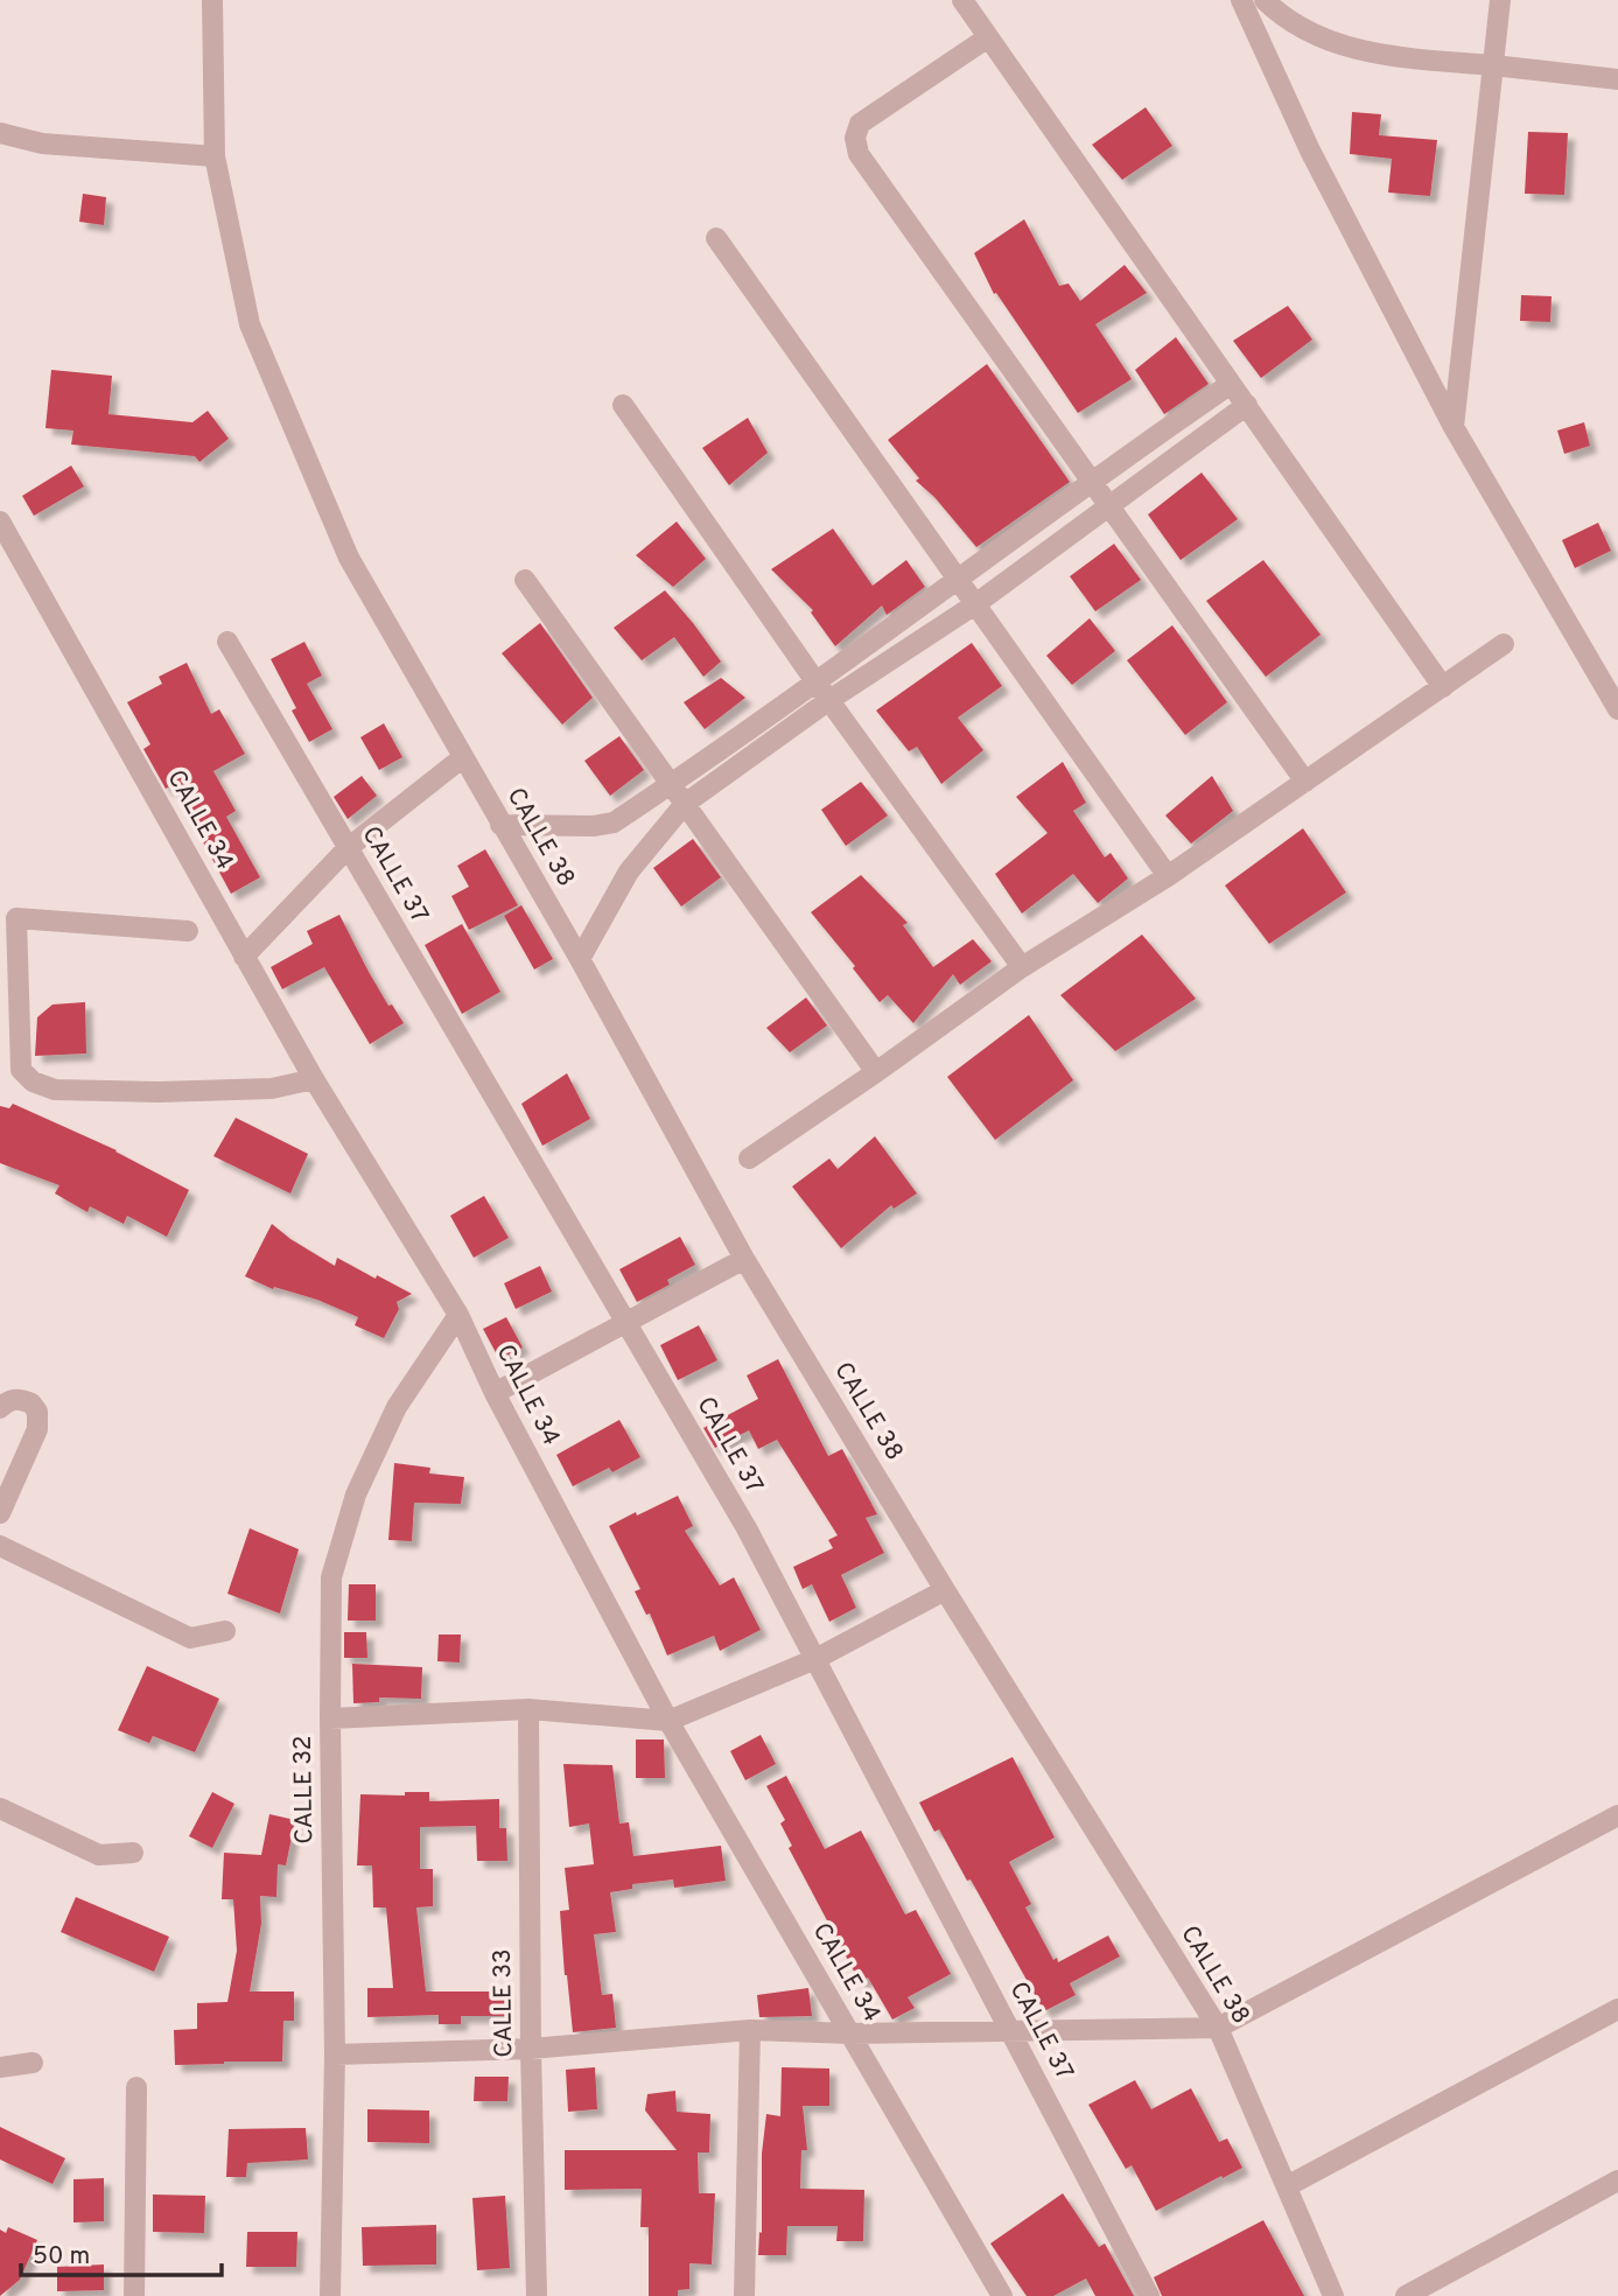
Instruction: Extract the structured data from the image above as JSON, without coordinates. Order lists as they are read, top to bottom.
{
  "streets": {
    "street": [
      "CALLE 34",
      "CALLE 38",
      "CALLE 37",
      "CALLE 32",
      "CALLE 33"
    ]
  },
  "crossings": [
    ["CALLE 34", "CALLE 32"]
  ],
  "scale_bar": "50 m"
}
